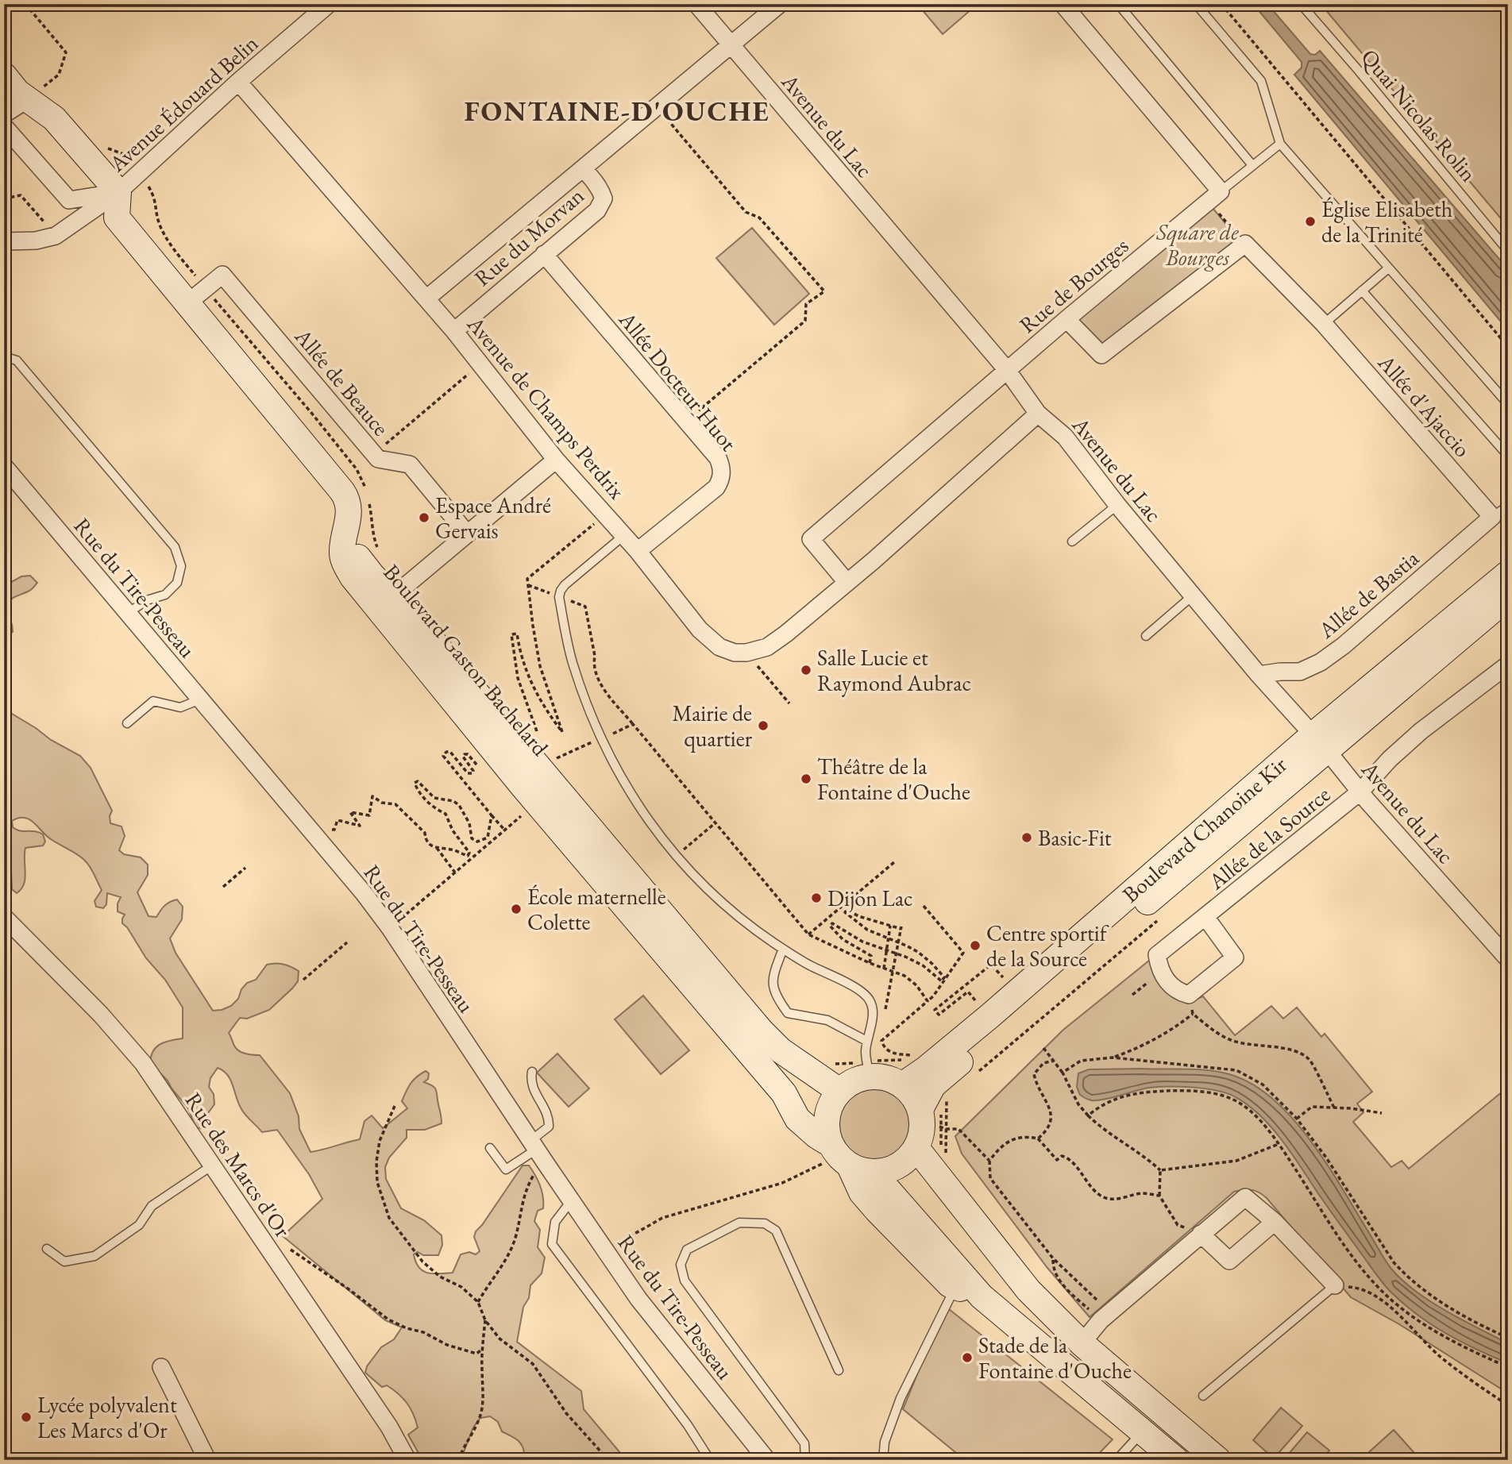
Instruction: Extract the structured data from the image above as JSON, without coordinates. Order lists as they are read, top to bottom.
{
  "streets": {
    "main road": ["Boulevard Gaston Bachelard", "Boulevard Chanoine Kir"],
    "street": [
      "Avenue Édouard Belin",
      "Avenue du Lac",
      "Rue du Morvan",
      "Rue de Bourges",
      "Allée Docteur Huot",
      "Allée de Beauce",
      "Allée d'Ajaccio",
      "Avenue de Champs Perdrix",
      "Rue du Tire-Pesseau",
      "Allée de Bastia",
      "Allée de la Source",
      "Rue des Marcs d'Or"
    ],
    "lane": ["Quai Nicolas Rolin"]
  },
  "crossings": [
    ["Avenue Édouard Belin", "Avenue de Champs Perdrix"],
    ["Avenue Édouard Belin", "Boulevard Gaston Bachelard"],
    ["Avenue du Lac", "Rue du Morvan"],
    ["Avenue du Lac", "Rue de Bourges"],
    ["Avenue du Lac", "Avenue de Champs Perdrix"],
    ["Avenue du Lac", "Allée de Bastia"],
    ["Avenue du Lac", "Boulevard Chanoine Kir"],
    ["Avenue du Lac", "Allée de la Source"],
    ["Rue du Morvan", "Allée Docteur Huot"],
    ["Rue du Morvan", "Avenue de Champs Perdrix"],
    ["Allée Docteur Huot", "Avenue de Champs Perdrix"],
    ["Allée de Beauce", "Boulevard Gaston Bachelard"],
    ["Allée d'Ajaccio", "Allée de Bastia"],
    ["Boulevard Gaston Bachelard", "Boulevard Chanoine Kir"]
  ],
  "districts": ["FONTAINE-D'OUCHE"],
  "parks": ["Square de Bourges"],
  "places": [
    "Église Elisabeth de la Trinité",
    "Espace André Gervais",
    "Salle Lucie et Raymond Aubrac",
    "Mairie de quartier",
    "Théâtre de la Fontaine d'Ouche",
    "Basic-Fit",
    "Dijon Lac",
    "École maternelle Colette",
    "Centre sportif de la Source",
    "Stade de la Fontaine d'Ouche",
    "Lycée polyvalent Les Marcs d'Or"
  ]
}
